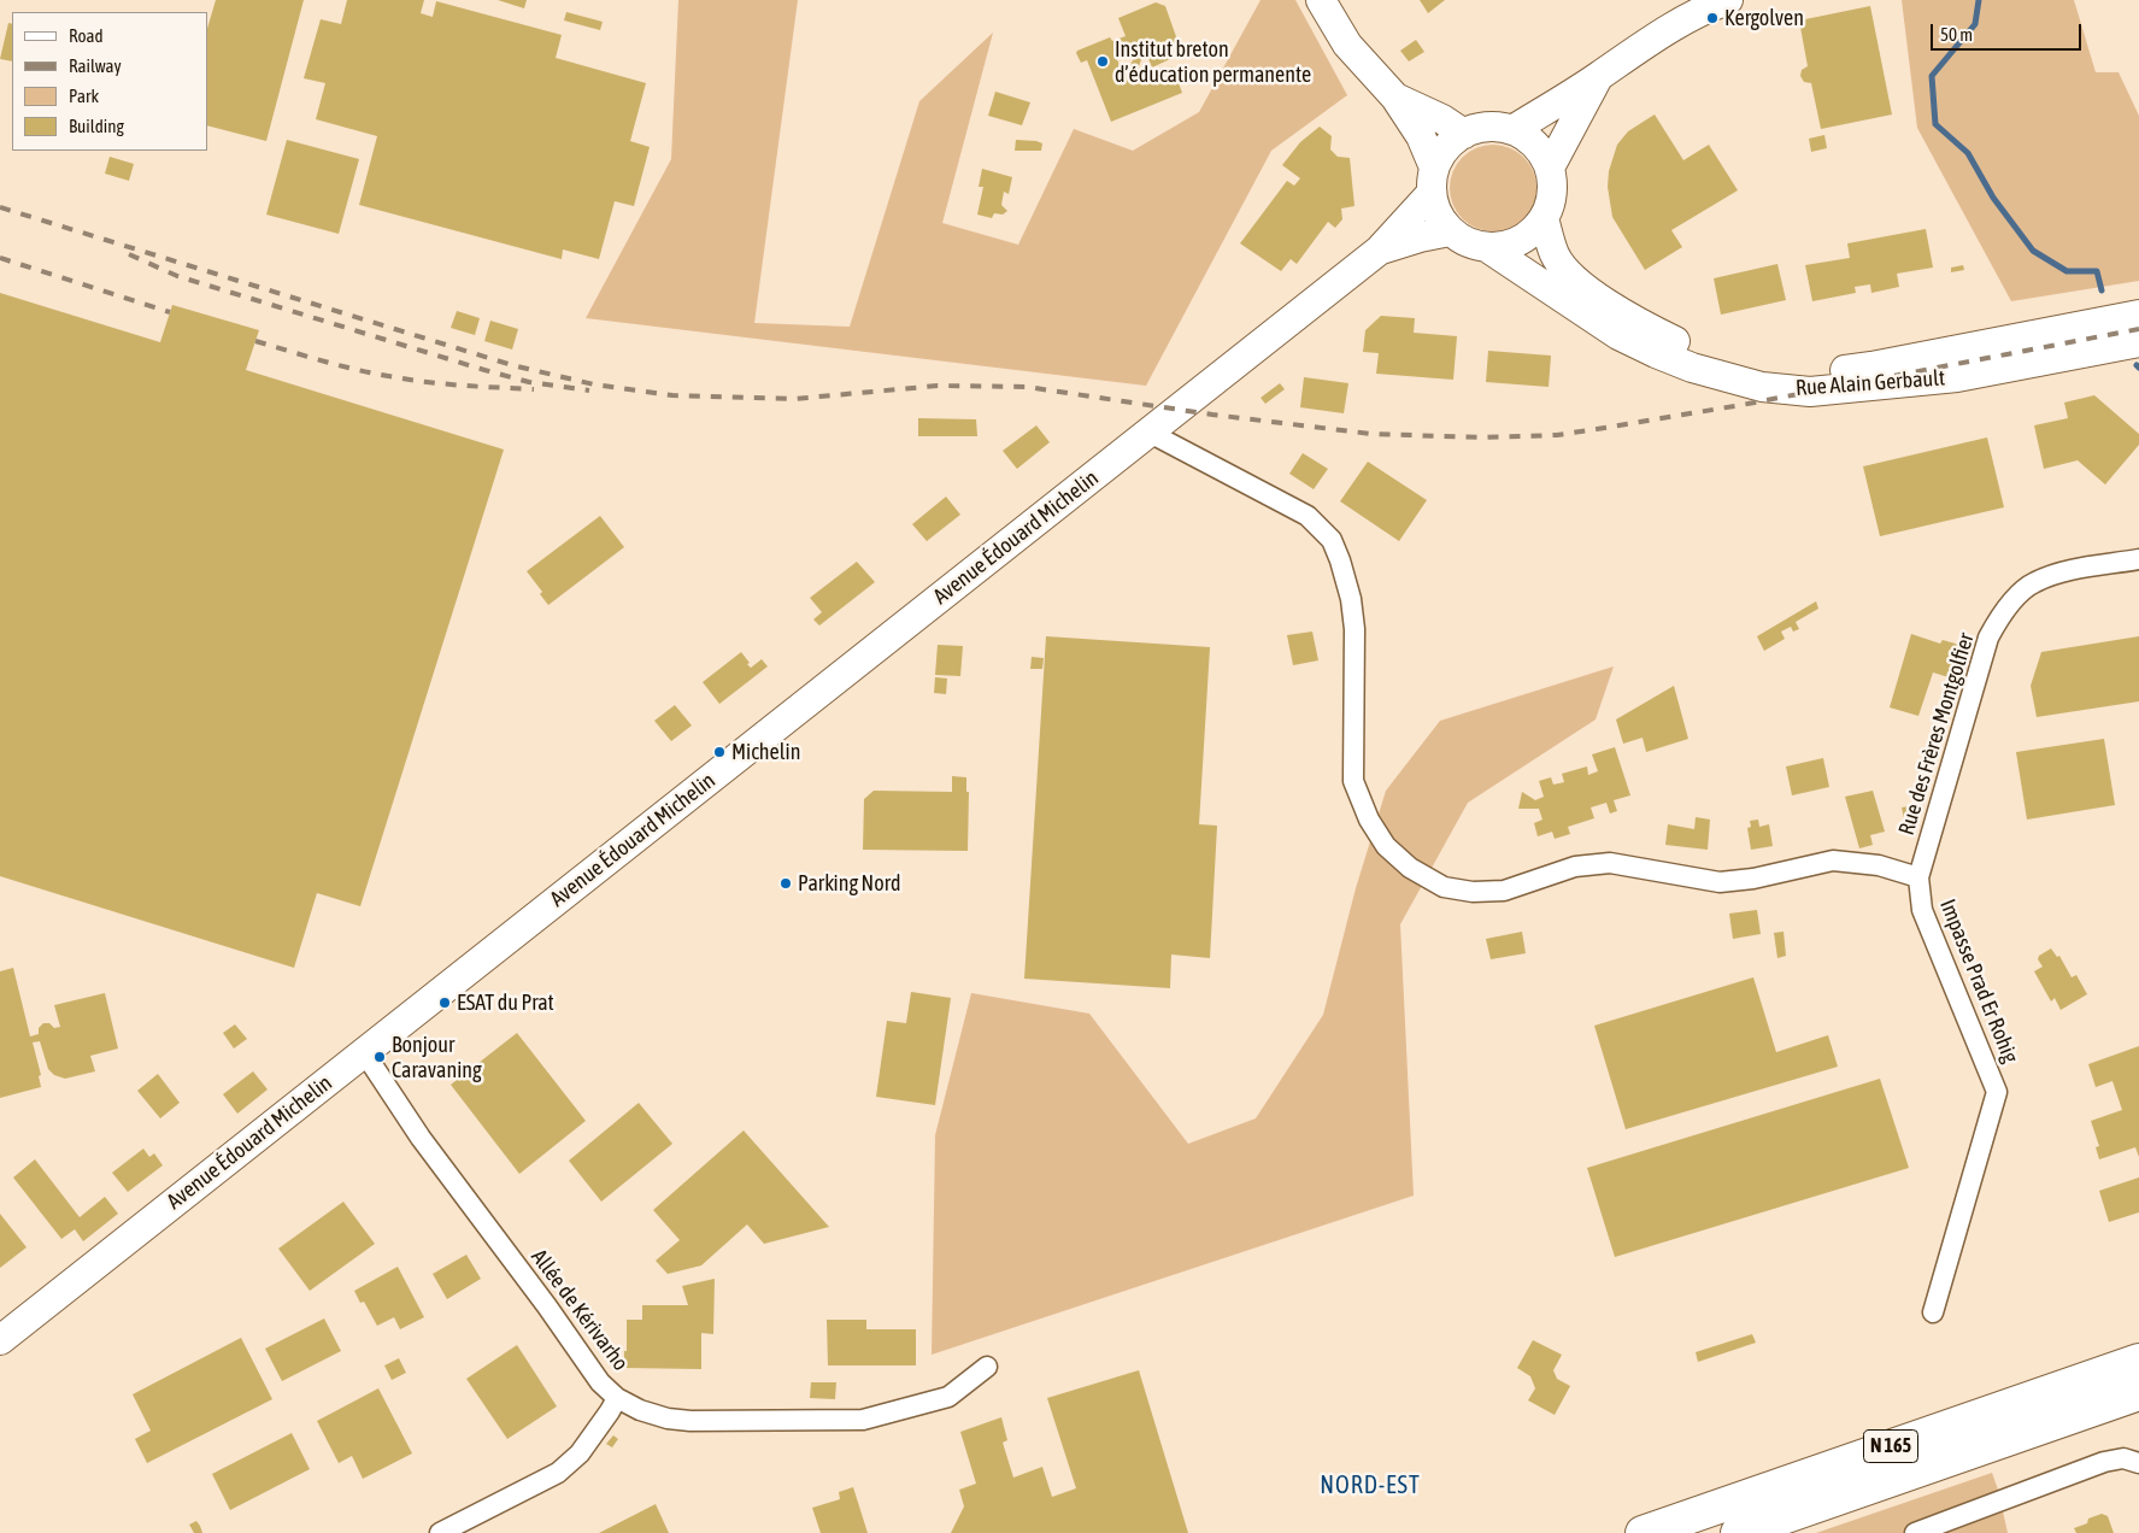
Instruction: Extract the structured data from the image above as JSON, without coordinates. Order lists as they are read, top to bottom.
{
  "streets": {
    "highway": ["N 165"],
    "main road": ["Rue Alain Gerbault", "Avenue Édouard Michelin"],
    "street": ["Rue des Frères Montgolfier", "Impasse Prad Er Rohig", "Allée de Kérivarho"]
  },
  "crossings": [
    ["Rue Alain Gerbault", "Avenue Édouard Michelin"],
    ["Avenue Édouard Michelin", "Allée de Kérivarho"],
    ["Rue des Frères Montgolfier", "Impasse Prad Er Rohig"]
  ],
  "districts": ["NORD-EST"],
  "places": [
    "Kergolven",
    "Institut breton d’éducation permanente",
    "Michelin",
    "Parking Nord",
    "ESAT du Prat",
    "Bonjour Caravaning"
  ],
  "legend": [
    "Road",
    "Railway",
    "Park",
    "Building"
  ],
  "scale_bar": "50 m"
}
